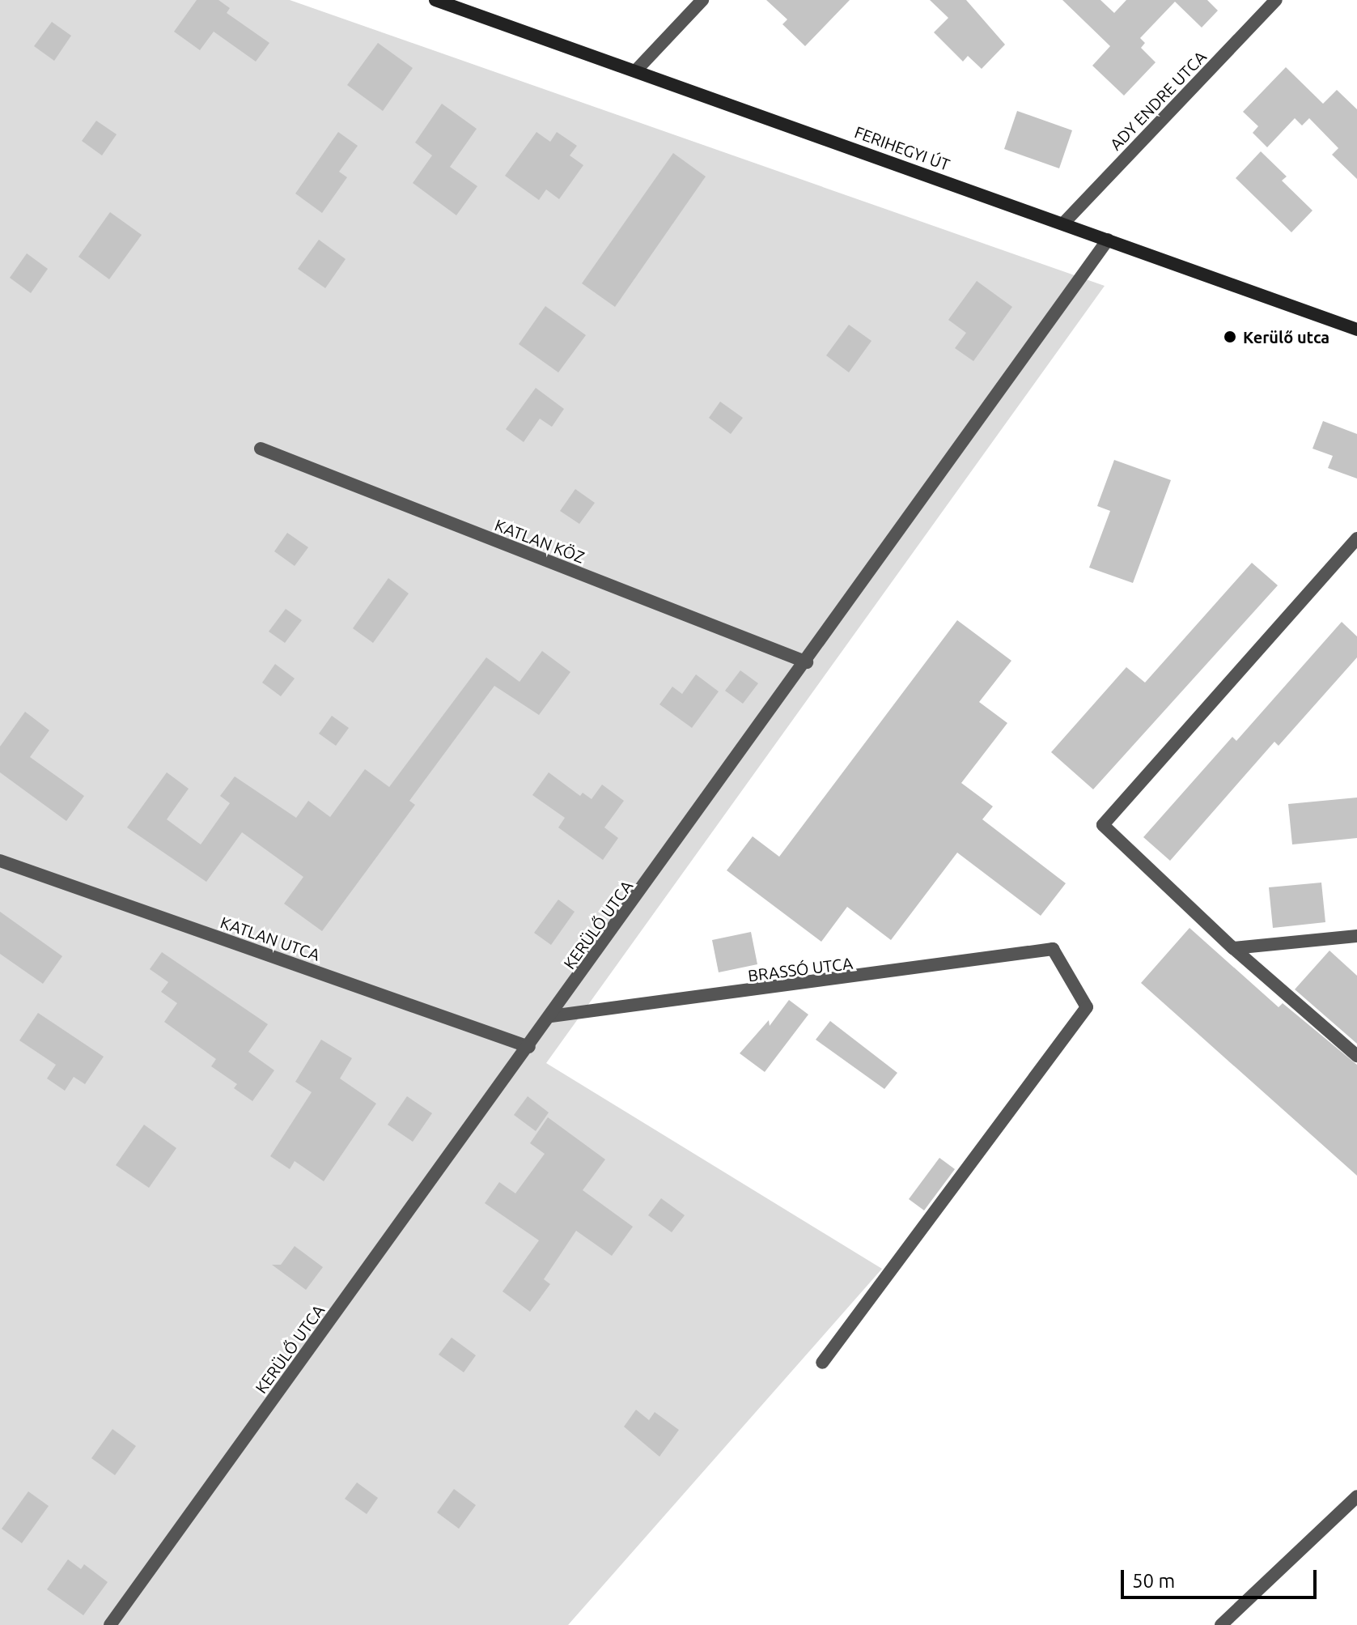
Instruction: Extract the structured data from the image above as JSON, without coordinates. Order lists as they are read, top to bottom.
{
  "streets": {
    "main road": ["FERIHEGYI ÚT"],
    "street": [
      "ADY ENDRE UTCA",
      "KATLAN KÖZ",
      "KERÜLŐ UTCA",
      "KATLAN UTCA",
      "BRASSÓ UTCA"
    ]
  },
  "crossings": [
    ["ADY ENDRE UTCA", "FERIHEGYI ÚT"],
    ["FERIHEGYI ÚT", "KERÜLŐ UTCA"],
    ["KATLAN KÖZ", "KERÜLŐ UTCA"],
    ["KERÜLŐ UTCA", "KATLAN UTCA"],
    ["KERÜLŐ UTCA", "BRASSÓ UTCA"]
  ],
  "places": ["Kerülő utca"],
  "scale_bar": "50 m"
}
